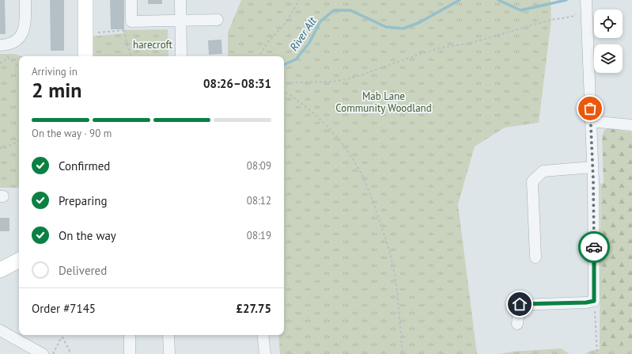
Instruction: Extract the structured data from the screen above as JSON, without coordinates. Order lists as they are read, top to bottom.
{
  "water": ["River Alt"],
  "parks": ["harecroft", "Mab Lane Community Woodland"],
  "page": {
    "heading": ["2 min", "Arriving in", "08:26–08:31"],
    "panel": ["Order #7145", "£27.75"],
    "bar": "On the way · 90 m",
    "list": [
      ["Confirmed", "08:09"],
      ["Preparing", "08:12"],
      ["On the way", "08:19"],
      "Delivered"
    ]
  }
}
